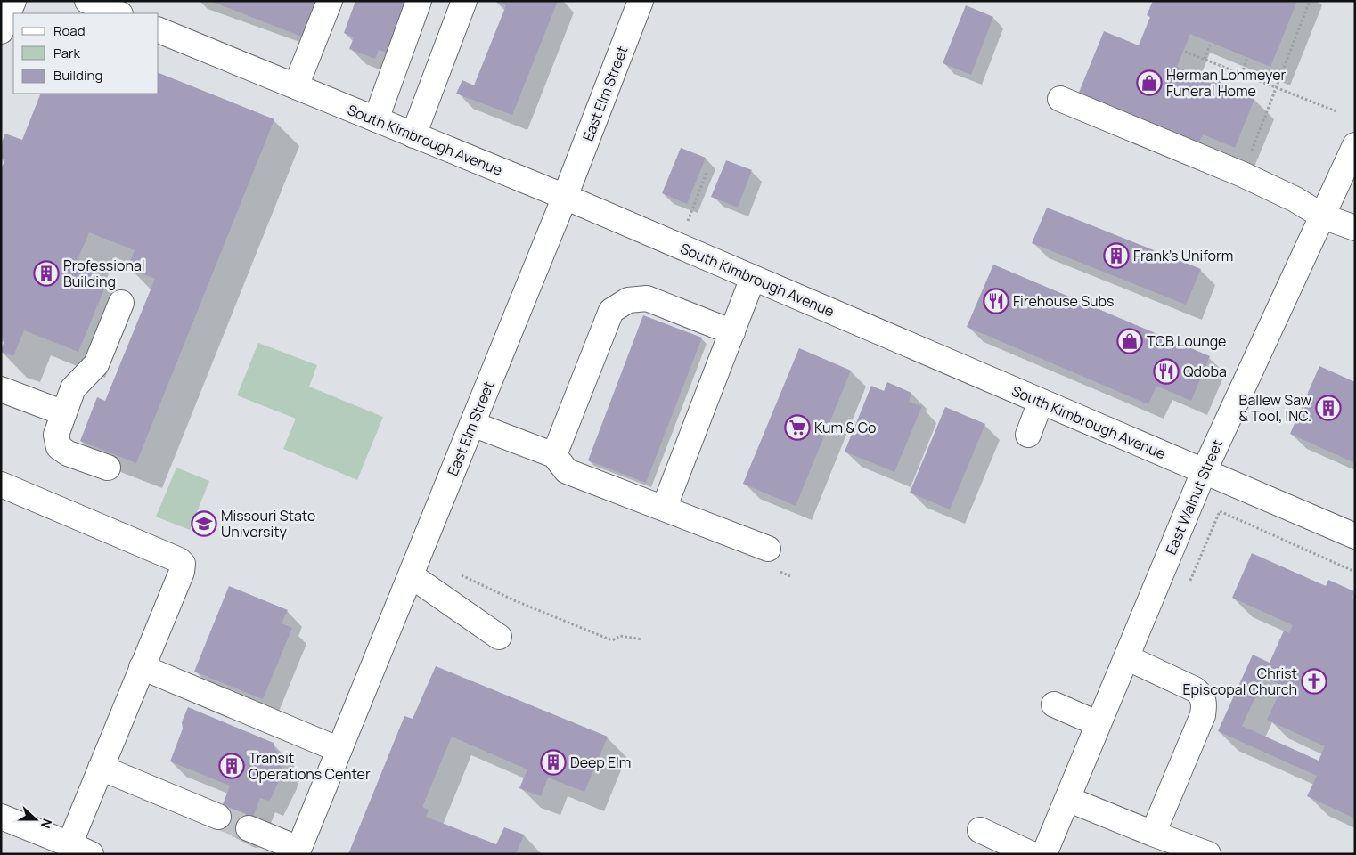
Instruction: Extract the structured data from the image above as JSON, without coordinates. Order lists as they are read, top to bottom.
{
  "streets": {
    "street": ["East Elm Street", "South Kimbrough Avenue", "East Walnut Street"]
  },
  "crossings": [
    ["East Elm Street", "South Kimbrough Avenue"],
    ["South Kimbrough Avenue", "East Walnut Street"]
  ],
  "places": {
    "shop": ["Herman Lohmeyer Funeral Home", "TCB Lounge"],
    "building": [
      "Frank's Uniform",
      "Professional Building",
      "Ballew Saw & Tool, INC.",
      "Deep Elm",
      "Transit Operations Center"
    ],
    "restaurant": ["Firehouse Subs", "Qdoba"],
    "supermarket": ["Kum & Go"],
    "school or university": ["Missouri State University"],
    "church": ["Christ Episcopal Church"]
  },
  "legend": ["Road", "Park", "Building"],
  "north": "right"
}
